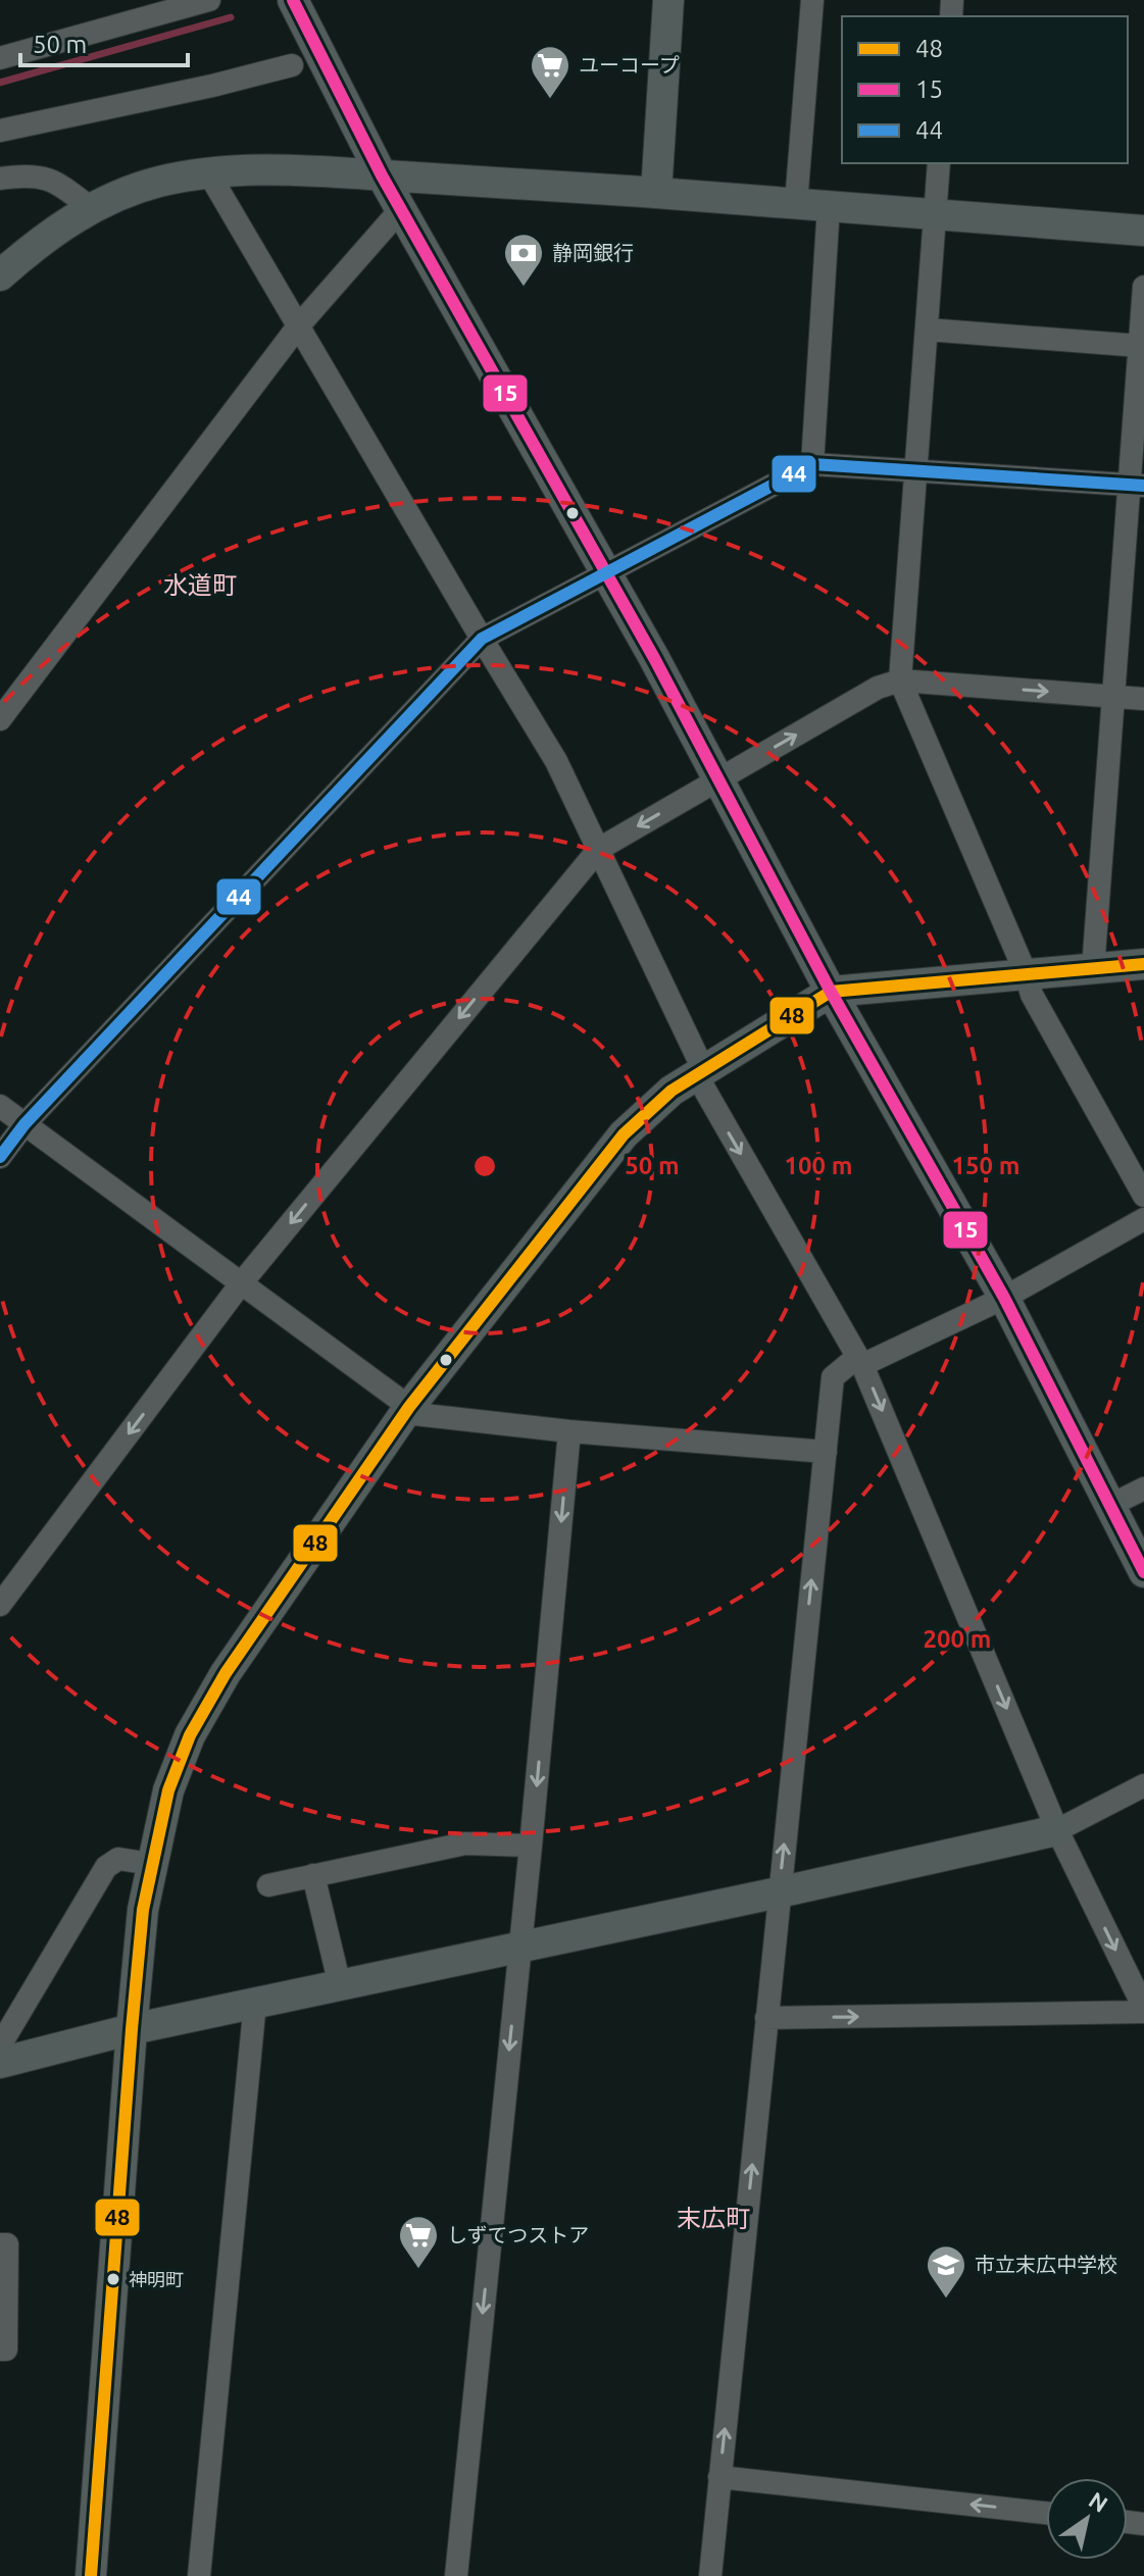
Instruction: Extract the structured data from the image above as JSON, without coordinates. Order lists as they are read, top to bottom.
{
  "districts": ["水道町", "末広町"],
  "places": {
    "supermarket": ["ユーコープ", "しずてつストア"],
    "bank": ["静岡銀行"],
    "other": ["神明町"],
    "school or university": ["市立末広中学校"]
  },
  "lines": ["transit line 15", "transit line 44", "transit line 48"],
  "legend": ["48", "15", "44"],
  "scale_bar": "50 m",
  "north": "top right",
  "rings": [
    "50 m",
    "100 m",
    "150 m",
    "200 m"
  ]
}
